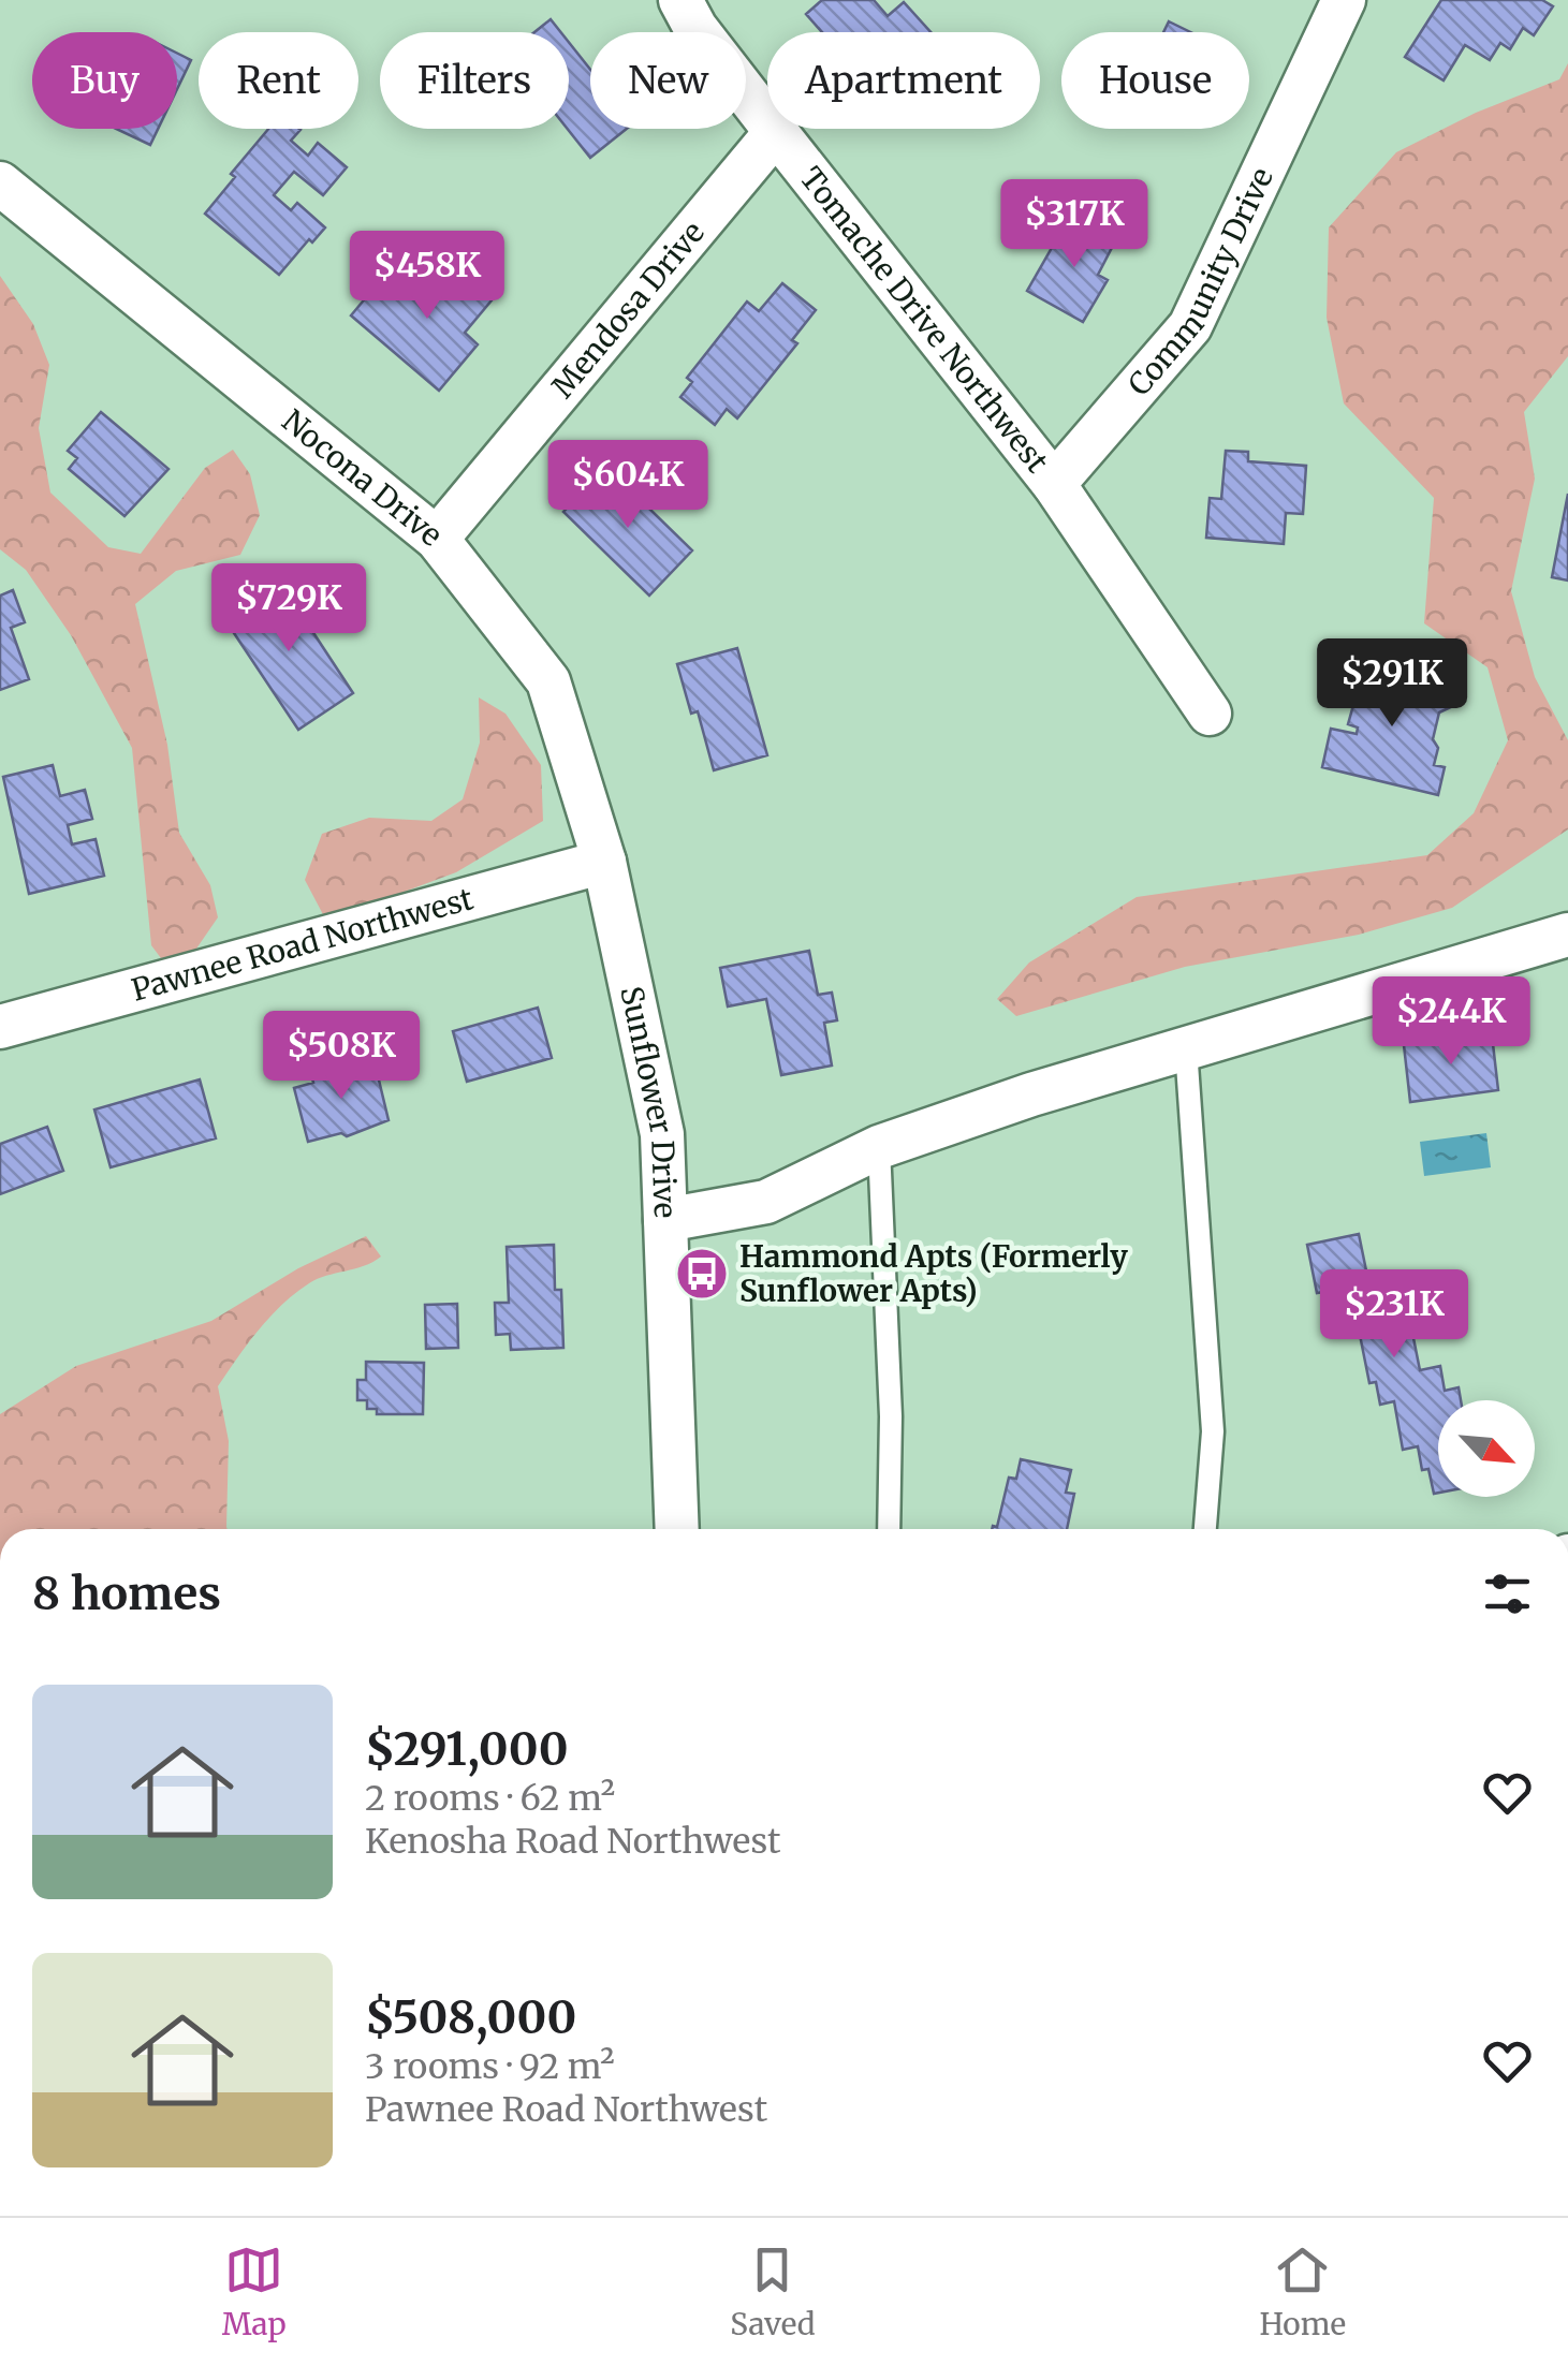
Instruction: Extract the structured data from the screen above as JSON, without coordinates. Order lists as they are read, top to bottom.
{
  "streets": {
    "street": [
      "Community Drive",
      "Mendosa Drive",
      "Tomache Drive Northwest",
      "Nocona Drive",
      "Pawnee Road Northwest",
      "Sunflower Drive"
    ]
  },
  "crossings": [
    ["Community Drive", "Tomache Drive Northwest"],
    ["Mendosa Drive", "Tomache Drive Northwest"],
    ["Mendosa Drive", "Nocona Drive"],
    ["Nocona Drive", "Pawnee Road Northwest"],
    ["Nocona Drive", "Sunflower Drive"],
    ["Pawnee Road Northwest", "Sunflower Drive"]
  ],
  "places": {
    "bus stop": ["Hammond Apts (Formerly Sunflower Apts)"]
  },
  "north": "bottom right",
  "page": {
    "chip": [
      "Buy",
      "Rent",
      "Filters",
      "New",
      "Apartment",
      "House"
    ],
    "price": [
      "$317K",
      "$458K",
      "$604K",
      "$729K",
      "$291K",
      "$244K",
      "$508K",
      "$231K"
    ],
    "heading": "8 homes",
    "list": [
      {
        "name": "$291,000",
        "note": "2 rooms · 62 m² · Kenosha Road Northwest"
      },
      {
        "name": "$508,000",
        "note": "3 rooms · 92 m² · Pawnee Road Northwest"
      }
    ],
    "tabs": ["Map", "Saved", "Home"]
  }
}
